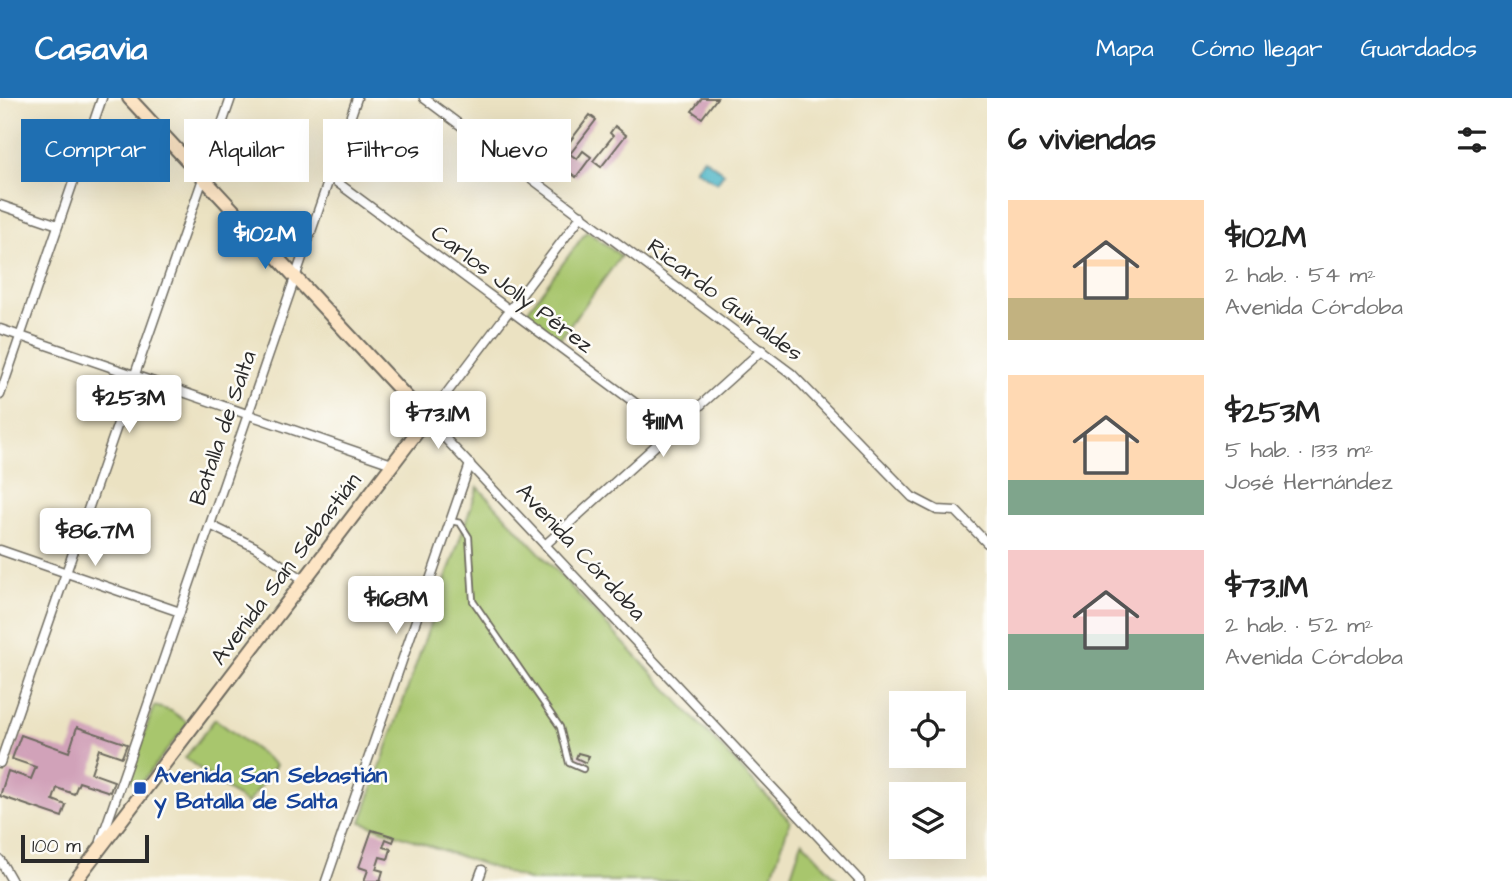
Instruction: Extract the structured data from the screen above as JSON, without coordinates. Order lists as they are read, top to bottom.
{
  "streets": {
    "street": [
      "Carlos Jolly Pérez",
      "Ricardo Guiraldes",
      "Batalla de Salta",
      "Avenida Córdoba",
      "Avenida San Sebastián"
    ]
  },
  "crossings": [
    ["Carlos Jolly Pérez", "Avenida San Sebastián"],
    ["Ricardo Guiraldes", "Avenida San Sebastián"],
    ["Batalla de Salta", "Avenida Córdoba"],
    ["Batalla de Salta", "Avenida San Sebastián"],
    ["Avenida Córdoba", "Avenida San Sebastián"]
  ],
  "places": {
    "transit": ["Avenida San Sebastián y Batalla de Salta"]
  },
  "scale_bar": "100 m",
  "page": {
    "header": "Casavia",
    "nav": ["Mapa", "Cómo llegar", "Guardados"],
    "heading": "6 viviendas",
    "chip": [
      "Comprar",
      "Alquilar",
      "Filtros",
      "Nuevo"
    ],
    "list": [
      {
        "name": "$102M",
        "note": "2 hab. · 54 m² · Avenida Córdoba"
      },
      {
        "name": "$253M",
        "note": "5 hab. · 133 m² · José Hernández"
      },
      {
        "name": "$73.1M",
        "note": "2 hab. · 52 m² · Avenida Córdoba"
      }
    ],
    "price": [
      "$102M",
      "$253M",
      "$73.1M",
      "$111M",
      "$86.7M",
      "$168M"
    ],
    "scale": "100 m"
  }
}
